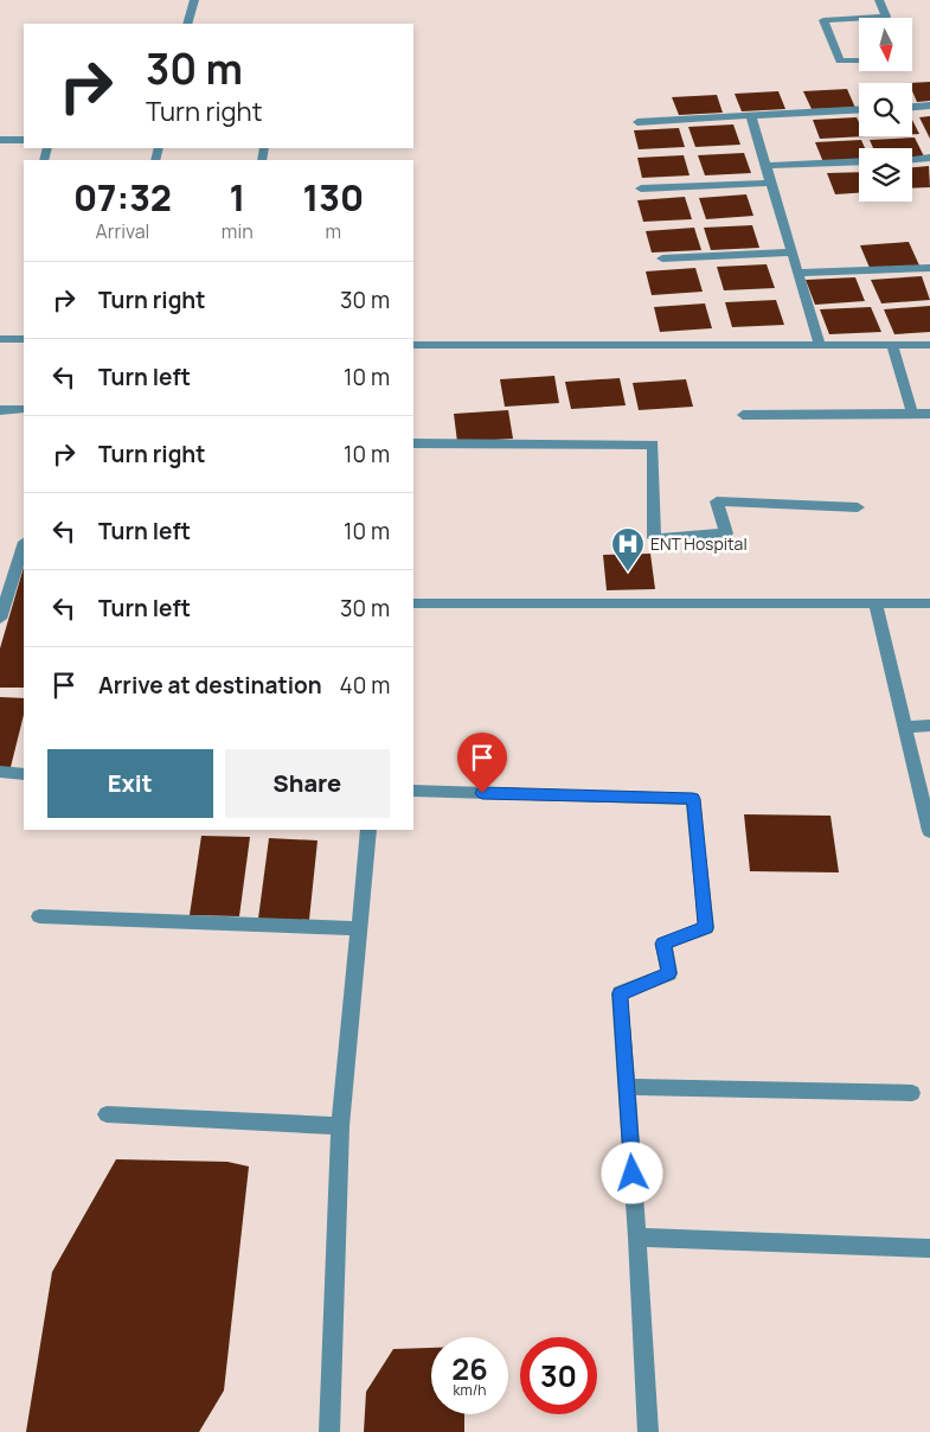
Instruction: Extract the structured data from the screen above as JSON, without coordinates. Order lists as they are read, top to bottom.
{
  "places": {
    "hospital": ["ENT Hospital"]
  },
  "north": "bottom",
  "page": {
    "turn": ["30 m", "Turn right"],
    "eta": [
      "07:32",
      "Arrival",
      "1",
      "min",
      "130",
      "m"
    ],
    "list": [
      {
        "name": "Turn right",
        "value": "30 m"
      },
      {
        "name": "Turn left",
        "value": "10 m"
      },
      {
        "name": "Turn right",
        "value": "10 m"
      },
      {
        "name": "Turn left",
        "value": "10 m"
      },
      {
        "name": "Turn left",
        "value": "30 m"
      },
      {
        "name": "Arrive at destination",
        "value": "40 m"
      }
    ],
    "buttons": ["Exit", "Share"],
    "speed": "26 km/h",
    "limit": "30"
  }
}
